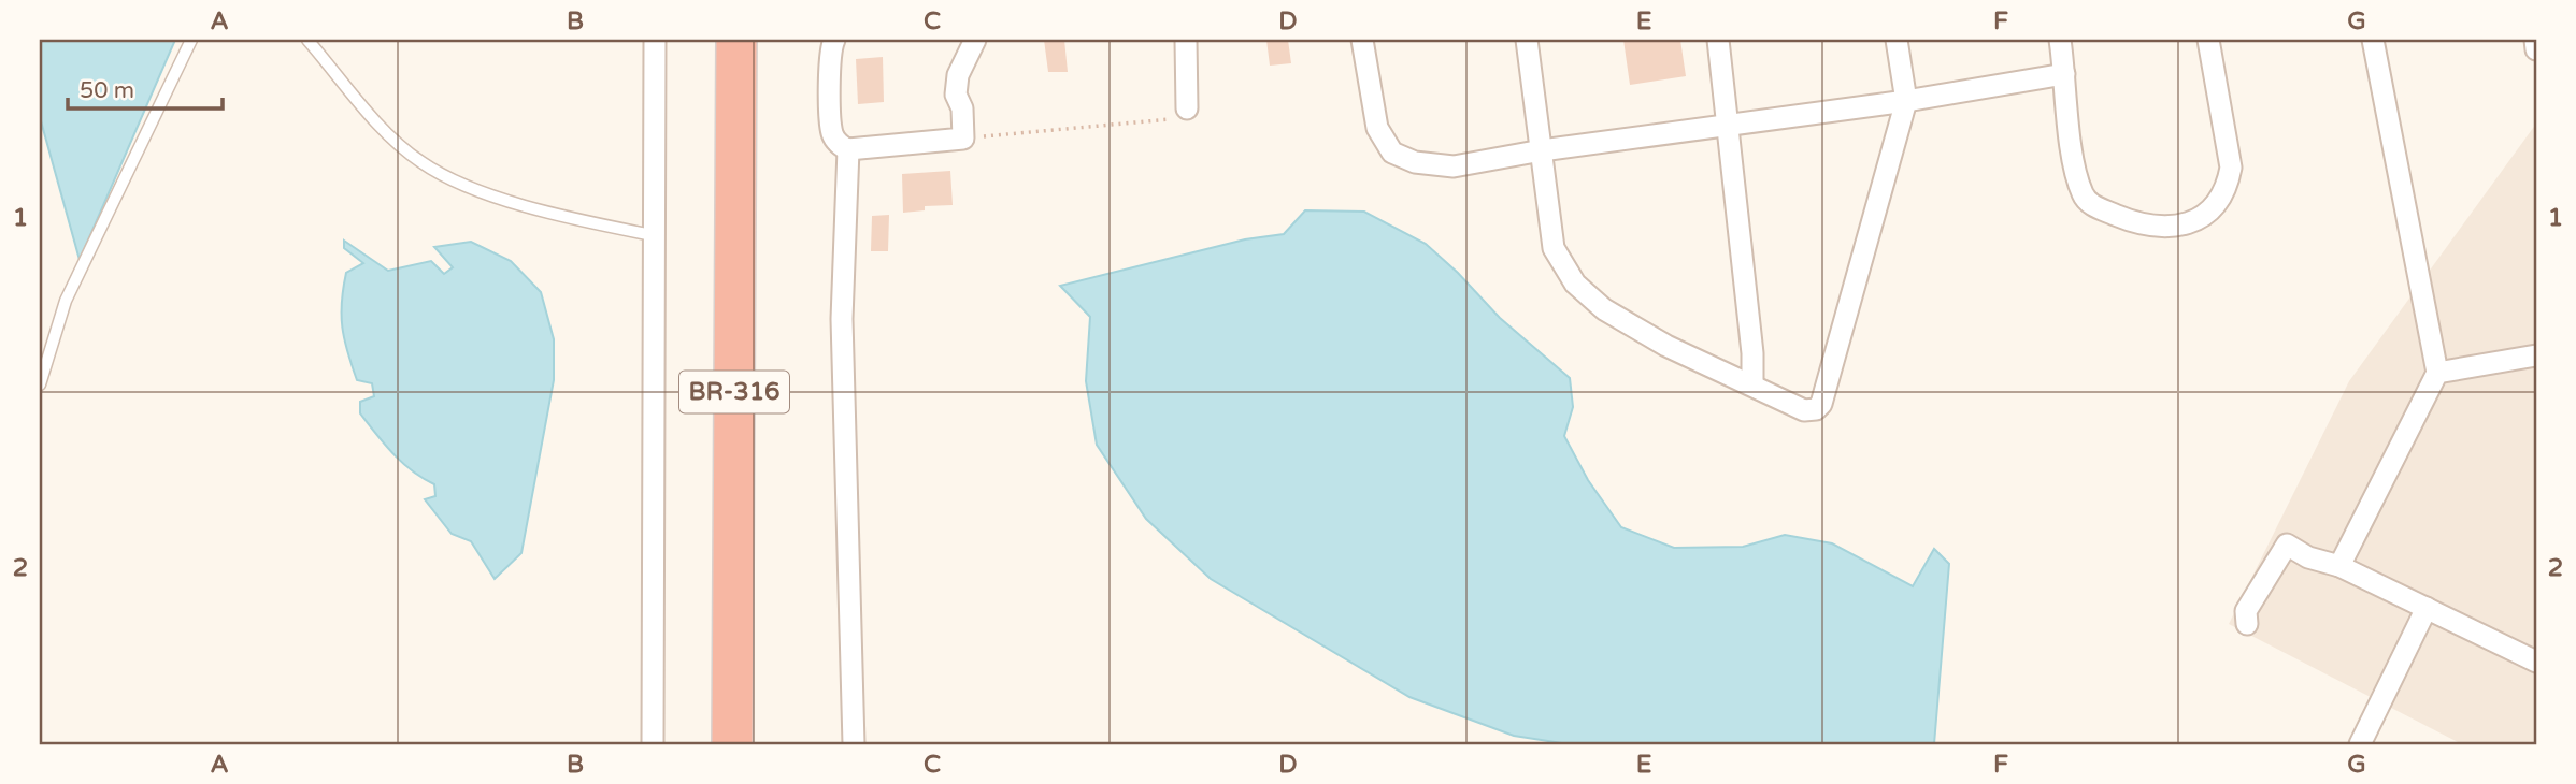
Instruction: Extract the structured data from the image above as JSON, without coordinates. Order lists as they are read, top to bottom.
{
  "streets": {
    "highway": ["BR-316"]
  },
  "scale_bar": "50 m",
  "grid": {
    "columns": [
      "A",
      "B",
      "C",
      "D",
      "E",
      "F",
      "G"
    ],
    "rows": ["1", "2"]
  }
}
